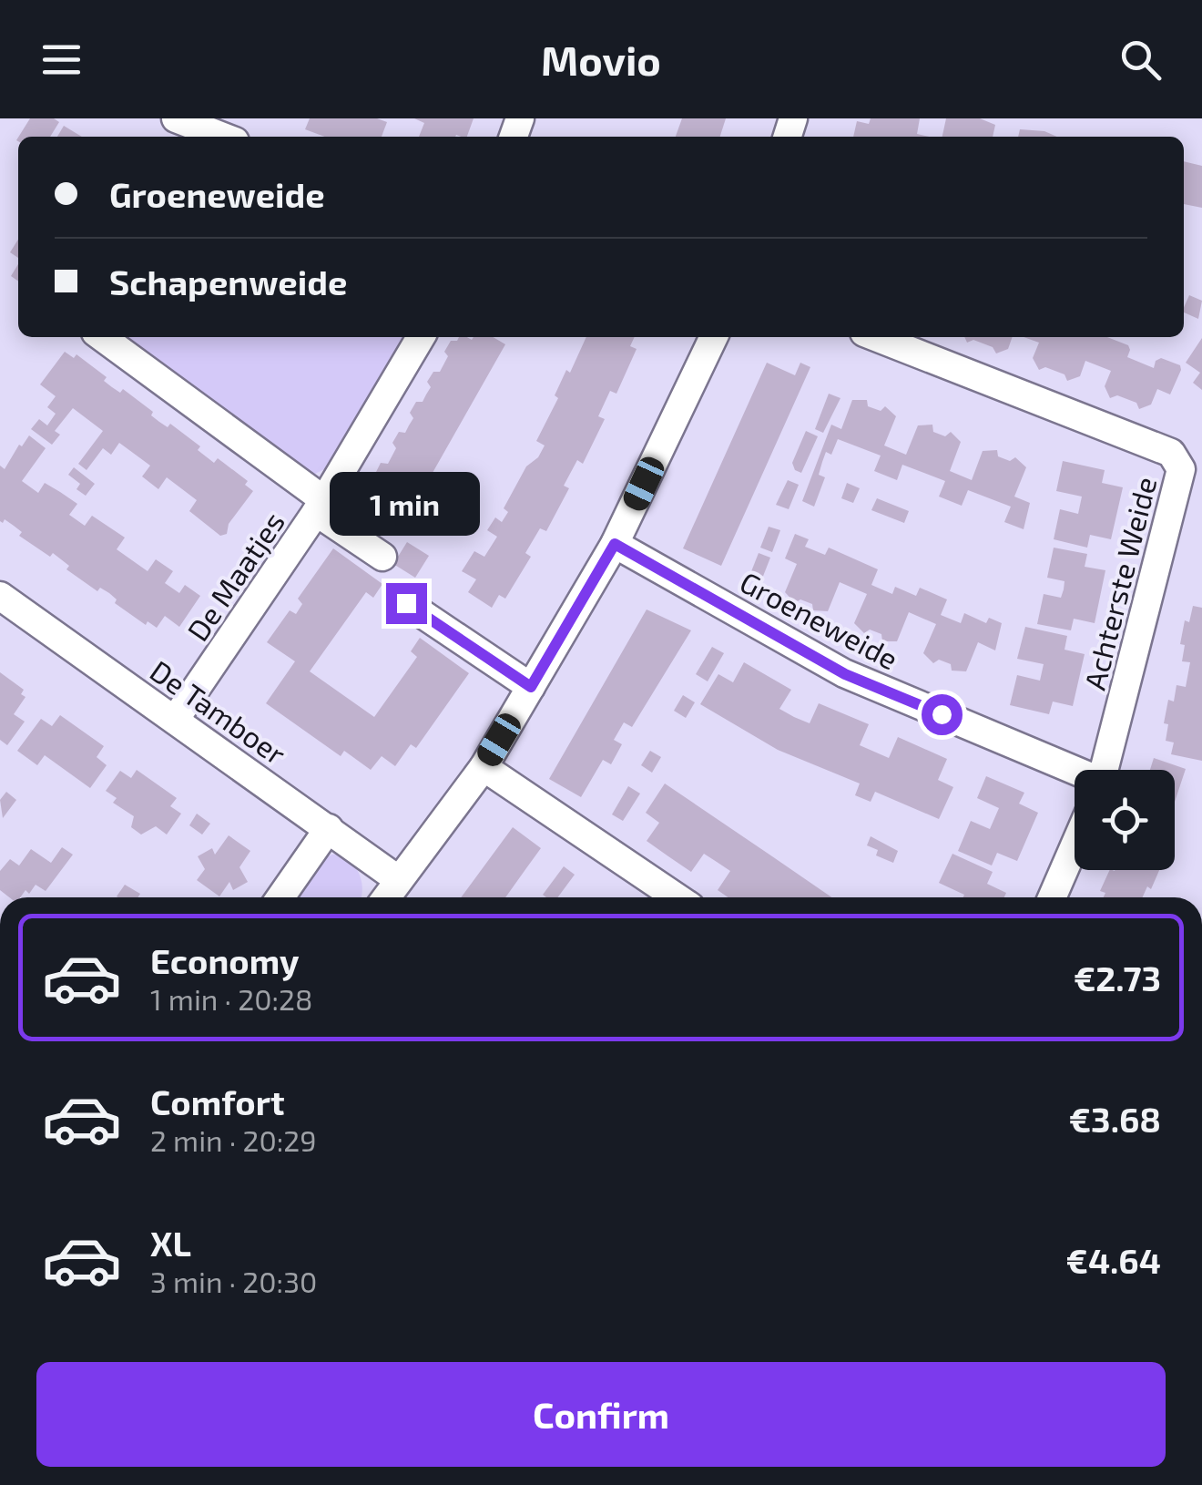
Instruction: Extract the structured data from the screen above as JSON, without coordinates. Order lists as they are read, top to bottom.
{
  "streets": {
    "street": [
      "De Maatjes",
      "Achterste Weide",
      "Groeneweide",
      "De Tamboer"
    ]
  },
  "crossings": [
    ["De Maatjes", "De Tamboer"]
  ],
  "page": {
    "header": "Movio",
    "banner": ["Groeneweide", "Schapenweide"],
    "bubble": "1 min",
    "list": [
      {
        "name": "Economy",
        "note": "1 min · 20:28",
        "value": "€2.73"
      },
      {
        "name": "Comfort",
        "note": "2 min · 20:29",
        "value": "€3.68"
      },
      {
        "name": "XL",
        "note": "3 min · 20:30",
        "value": "€4.64"
      }
    ],
    "buttons": "Confirm"
  }
}
